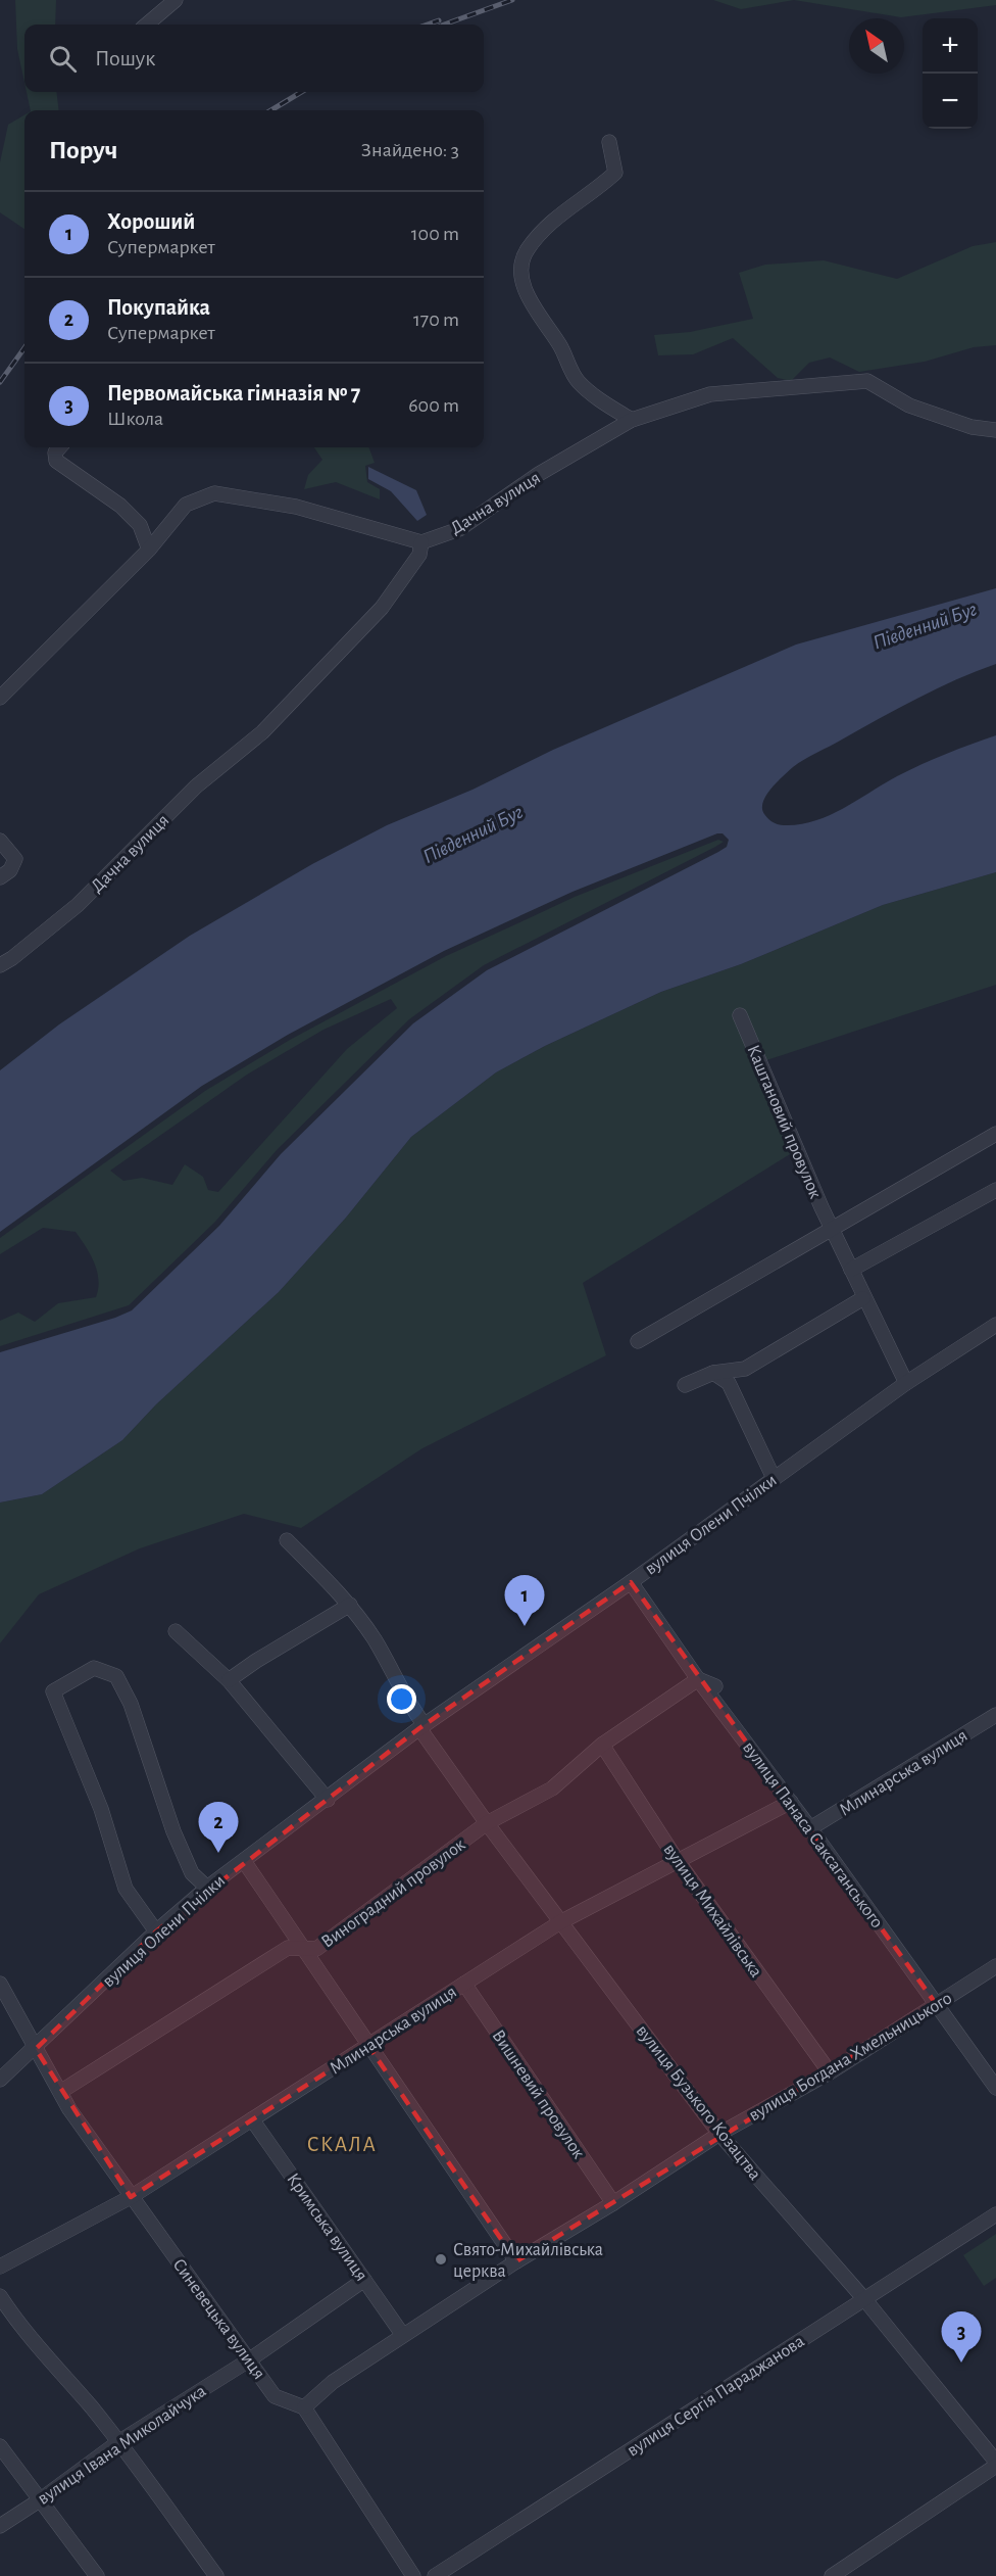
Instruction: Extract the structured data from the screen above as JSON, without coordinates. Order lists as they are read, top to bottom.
{
  "streets": {
    "street": [
      "Дачна вулиця",
      "Каштановий провулок",
      "вулиця Олени Пчілки",
      "Млинарська вулиця",
      "вулиця Панаса Саксаганського",
      "Виноградний провулок",
      "вулиця Михайлівська",
      "вулиця Богдана Хмельницького",
      "Вишневий провулок",
      "вулиця Бузького Козацтва",
      "Кримська вулиця",
      "Синевецька вулиця",
      "вулиця Сергія Параджанова",
      "вулиця Івана Миколайчука"
    ]
  },
  "crossings": [
    ["Каштановий провулок", "вулиця Олени Пчілки"],
    ["вулиця Олени Пчілки", "вулиця Панаса Саксаганського"],
    ["вулиця Олени Пчілки", "вулиця Бузького Козацтва"],
    ["вулиця Олени Пчілки", "Синевецька вулиця"],
    ["Млинарська вулиця", "вулиця Панаса Саксаганського"],
    ["Млинарська вулиця", "вулиця Михайлівська"],
    ["Млинарська вулиця", "Вишневий провулок"],
    ["Млинарська вулиця", "вулиця Бузького Козацтва"],
    ["Млинарська вулиця", "Кримська вулиця"],
    ["Млинарська вулиця", "Синевецька вулиця"],
    ["вулиця Панаса Саксаганського", "Виноградний провулок"],
    ["вулиця Панаса Саксаганського", "вулиця Богдана Хмельницького"],
    ["Виноградний провулок", "вулиця Михайлівська"],
    ["Виноградний провулок", "вулиця Бузького Козацтва"],
    ["Виноградний провулок", "Синевецька вулиця"],
    ["вулиця Михайлівська", "вулиця Богдана Хмельницького"],
    ["вулиця Богдана Хмельницького", "Вишневий провулок"],
    ["вулиця Богдана Хмельницького", "вулиця Бузького Козацтва"],
    ["вулиця Богдана Хмельницького", "Кримська вулиця"],
    ["вулиця Богдана Хмельницького", "Синевецька вулиця"],
    ["вулиця Бузького Козацтва", "вулиця Сергія Параджанова"],
    ["Кримська вулиця", "вулиця Івана Миколайчука"],
    ["Синевецька вулиця", "вулиця Івана Миколайчука"]
  ],
  "districts": ["СКАЛА"],
  "water": ["Південний Буг"],
  "places": ["Свято-Михайлівська церква"],
  "north": "top left",
  "page": {
    "map_buttons": ["+", "−"],
    "search": "Пошук",
    "heading": ["Поруч", "Знайдено: 3"],
    "list": [
      {
        "mark": "1",
        "name": "Хороший",
        "note": "Супермаркет",
        "value": "100 m"
      },
      {
        "mark": "2",
        "name": "Покупайка",
        "note": "Супермаркет",
        "value": "170 m"
      },
      {
        "mark": "3",
        "name": "Первомайська гімназія № 7",
        "note": "Школа",
        "value": "600 m"
      }
    ],
    "pins": ["1", "2", "3"]
  }
}
